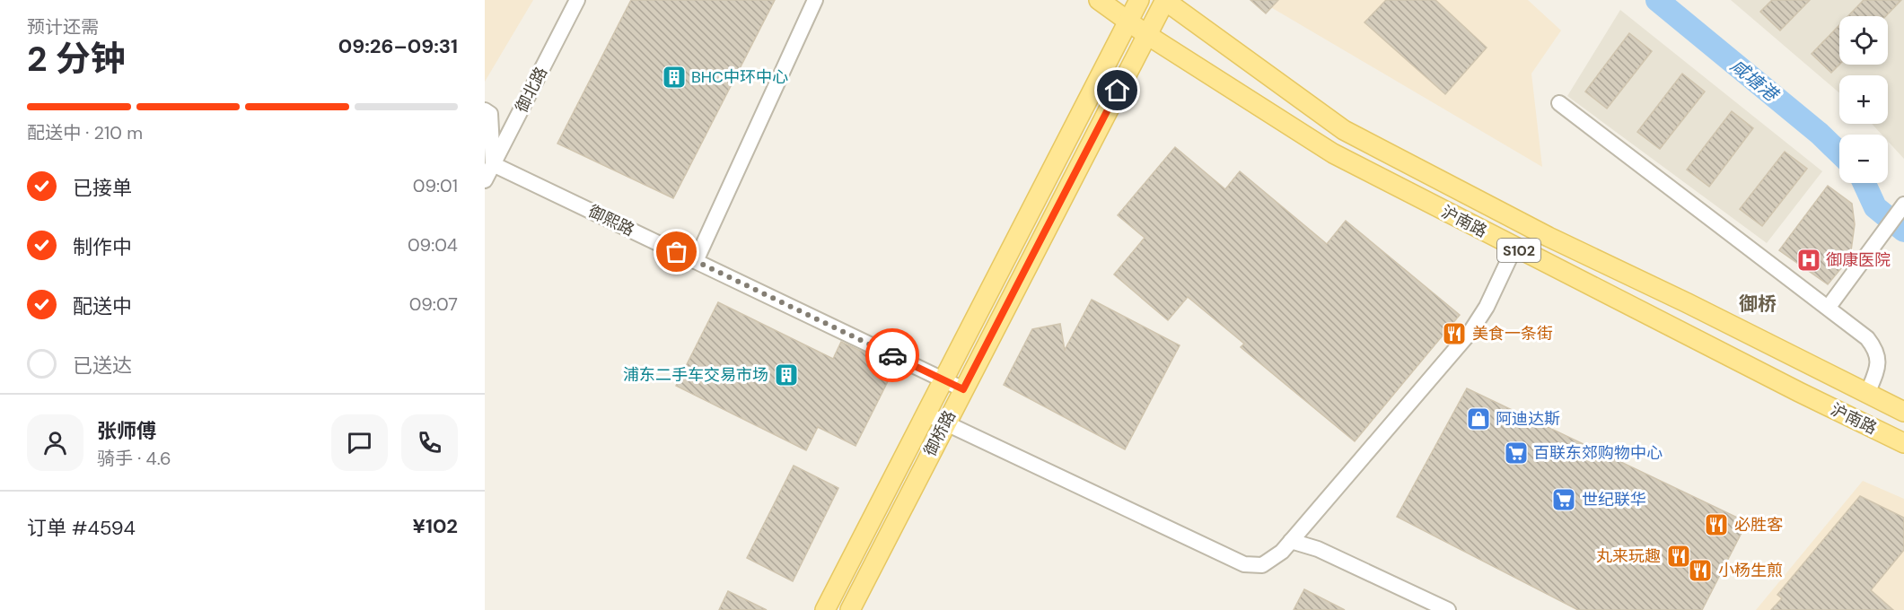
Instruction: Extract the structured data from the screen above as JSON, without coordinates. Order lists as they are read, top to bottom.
{
  "streets": {
    "main road": ["沪南路", "S102", "御桥路"],
    "street": ["御北路", "御熙路"]
  },
  "crossings": [
    ["御北路", "御熙路"],
    ["御熙路", "御桥路"],
    ["沪南路", "御桥路"]
  ],
  "districts": ["御桥"],
  "water": ["咸塘港"],
  "places": {
    "building": ["BHC中环中心", "浦东二手车交易市场"],
    "hospital": ["御康医院"],
    "restaurant": [
      "美食一条街",
      "必胜客",
      "丸来玩趣",
      "小杨生煎"
    ],
    "shop": ["阿迪达斯"],
    "supermarket": ["百联东郊购物中心", "世纪联华"]
  },
  "page": {
    "heading": ["2 分钟", "预计还需", "09:26–09:31"],
    "panel": [
      "张师傅",
      "骑手 · 4.6",
      "订单 #4594",
      "¥102"
    ],
    "map_buttons": ["+", "−"],
    "bar": "配送中 · 210 m",
    "list": [
      ["已接单", "09:01"],
      ["制作中", "09:04"],
      ["配送中", "09:07"],
      "已送达"
    ]
  }
}
